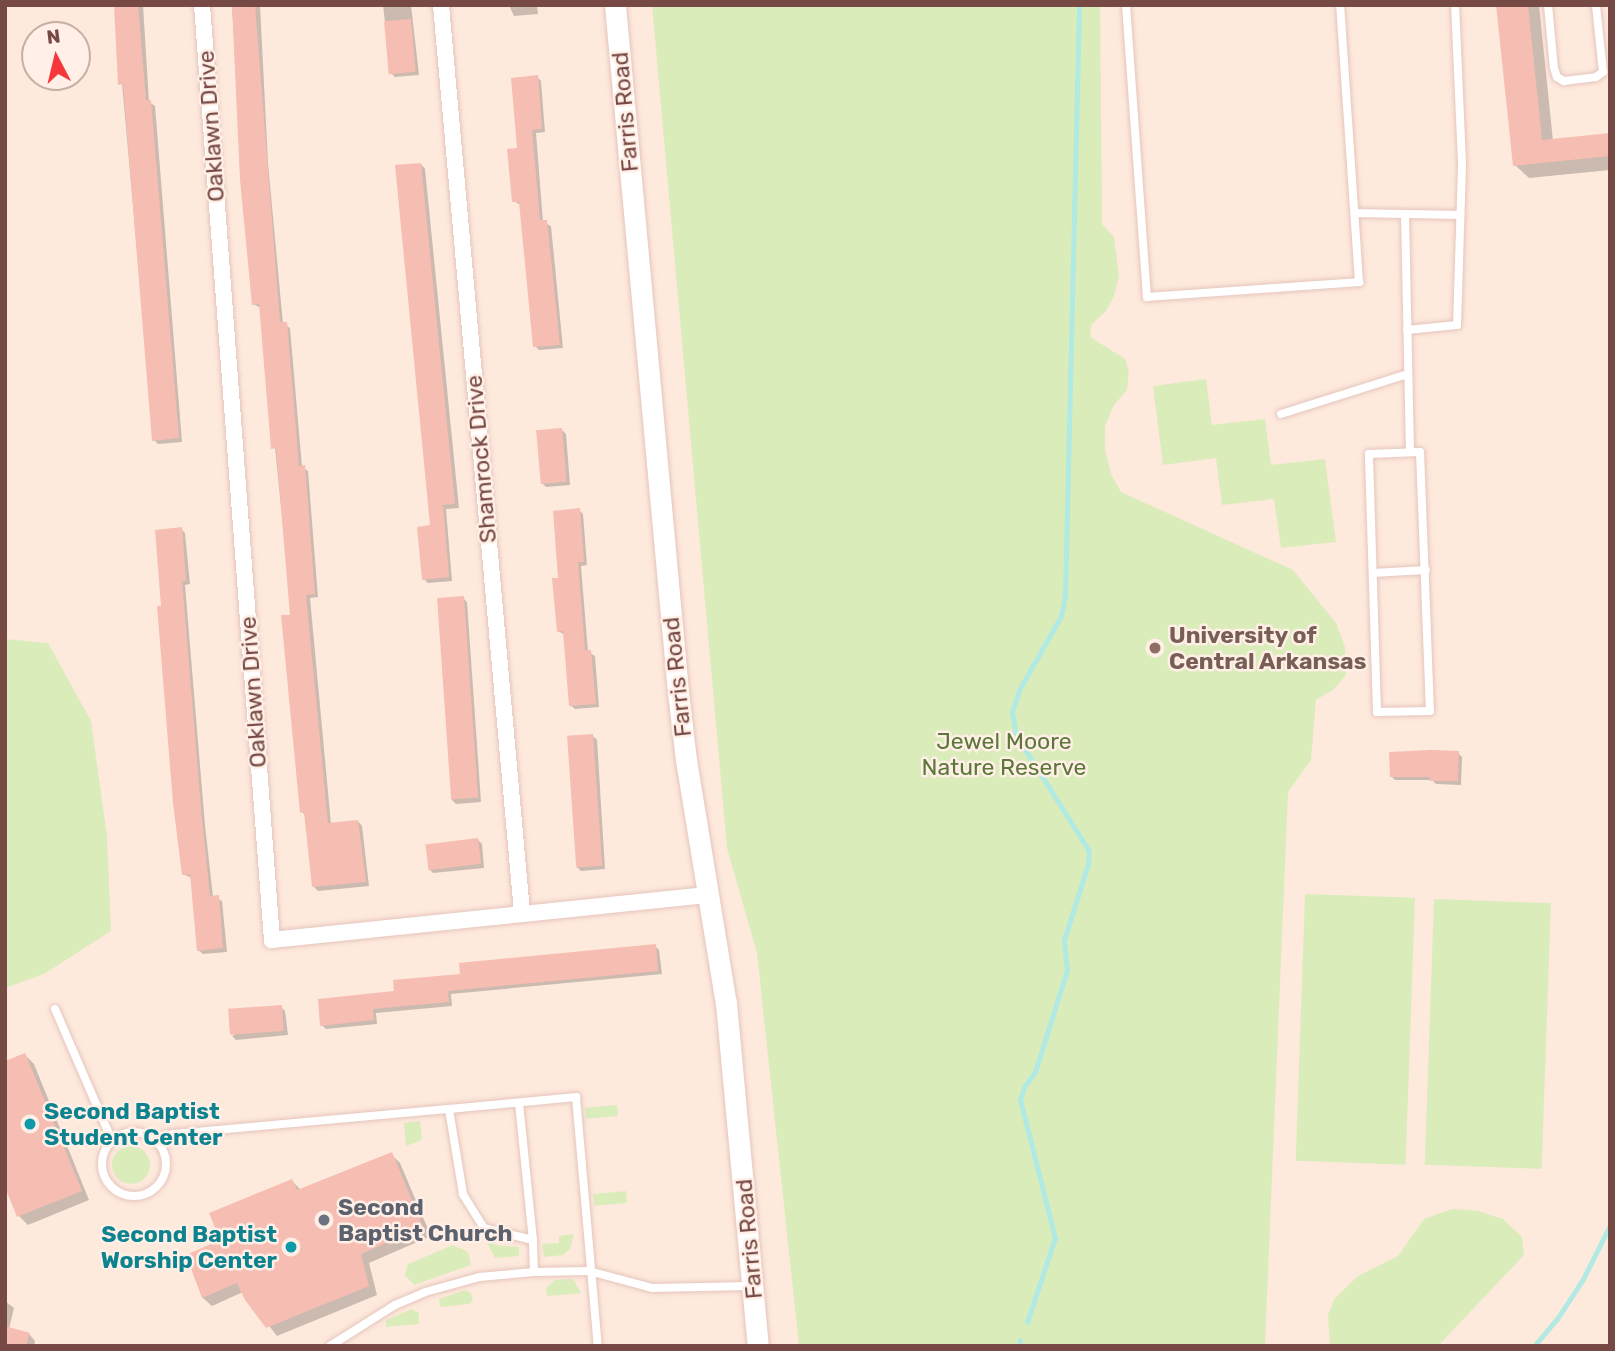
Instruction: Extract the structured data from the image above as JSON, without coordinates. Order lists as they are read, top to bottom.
{
  "streets": {
    "street": ["Farris Road", "Oaklawn Drive", "Shamrock Drive"]
  },
  "crossings": [
    ["Farris Road", "Oaklawn Drive"],
    ["Oaklawn Drive", "Shamrock Drive"]
  ],
  "parks": ["Jewel Moore Nature Reserve"],
  "places": [
    "University of Central Arkansas",
    "Second Baptist Student Center",
    "Second Baptist Church",
    "Second Baptist Worship Center"
  ],
  "north": "top"
}
